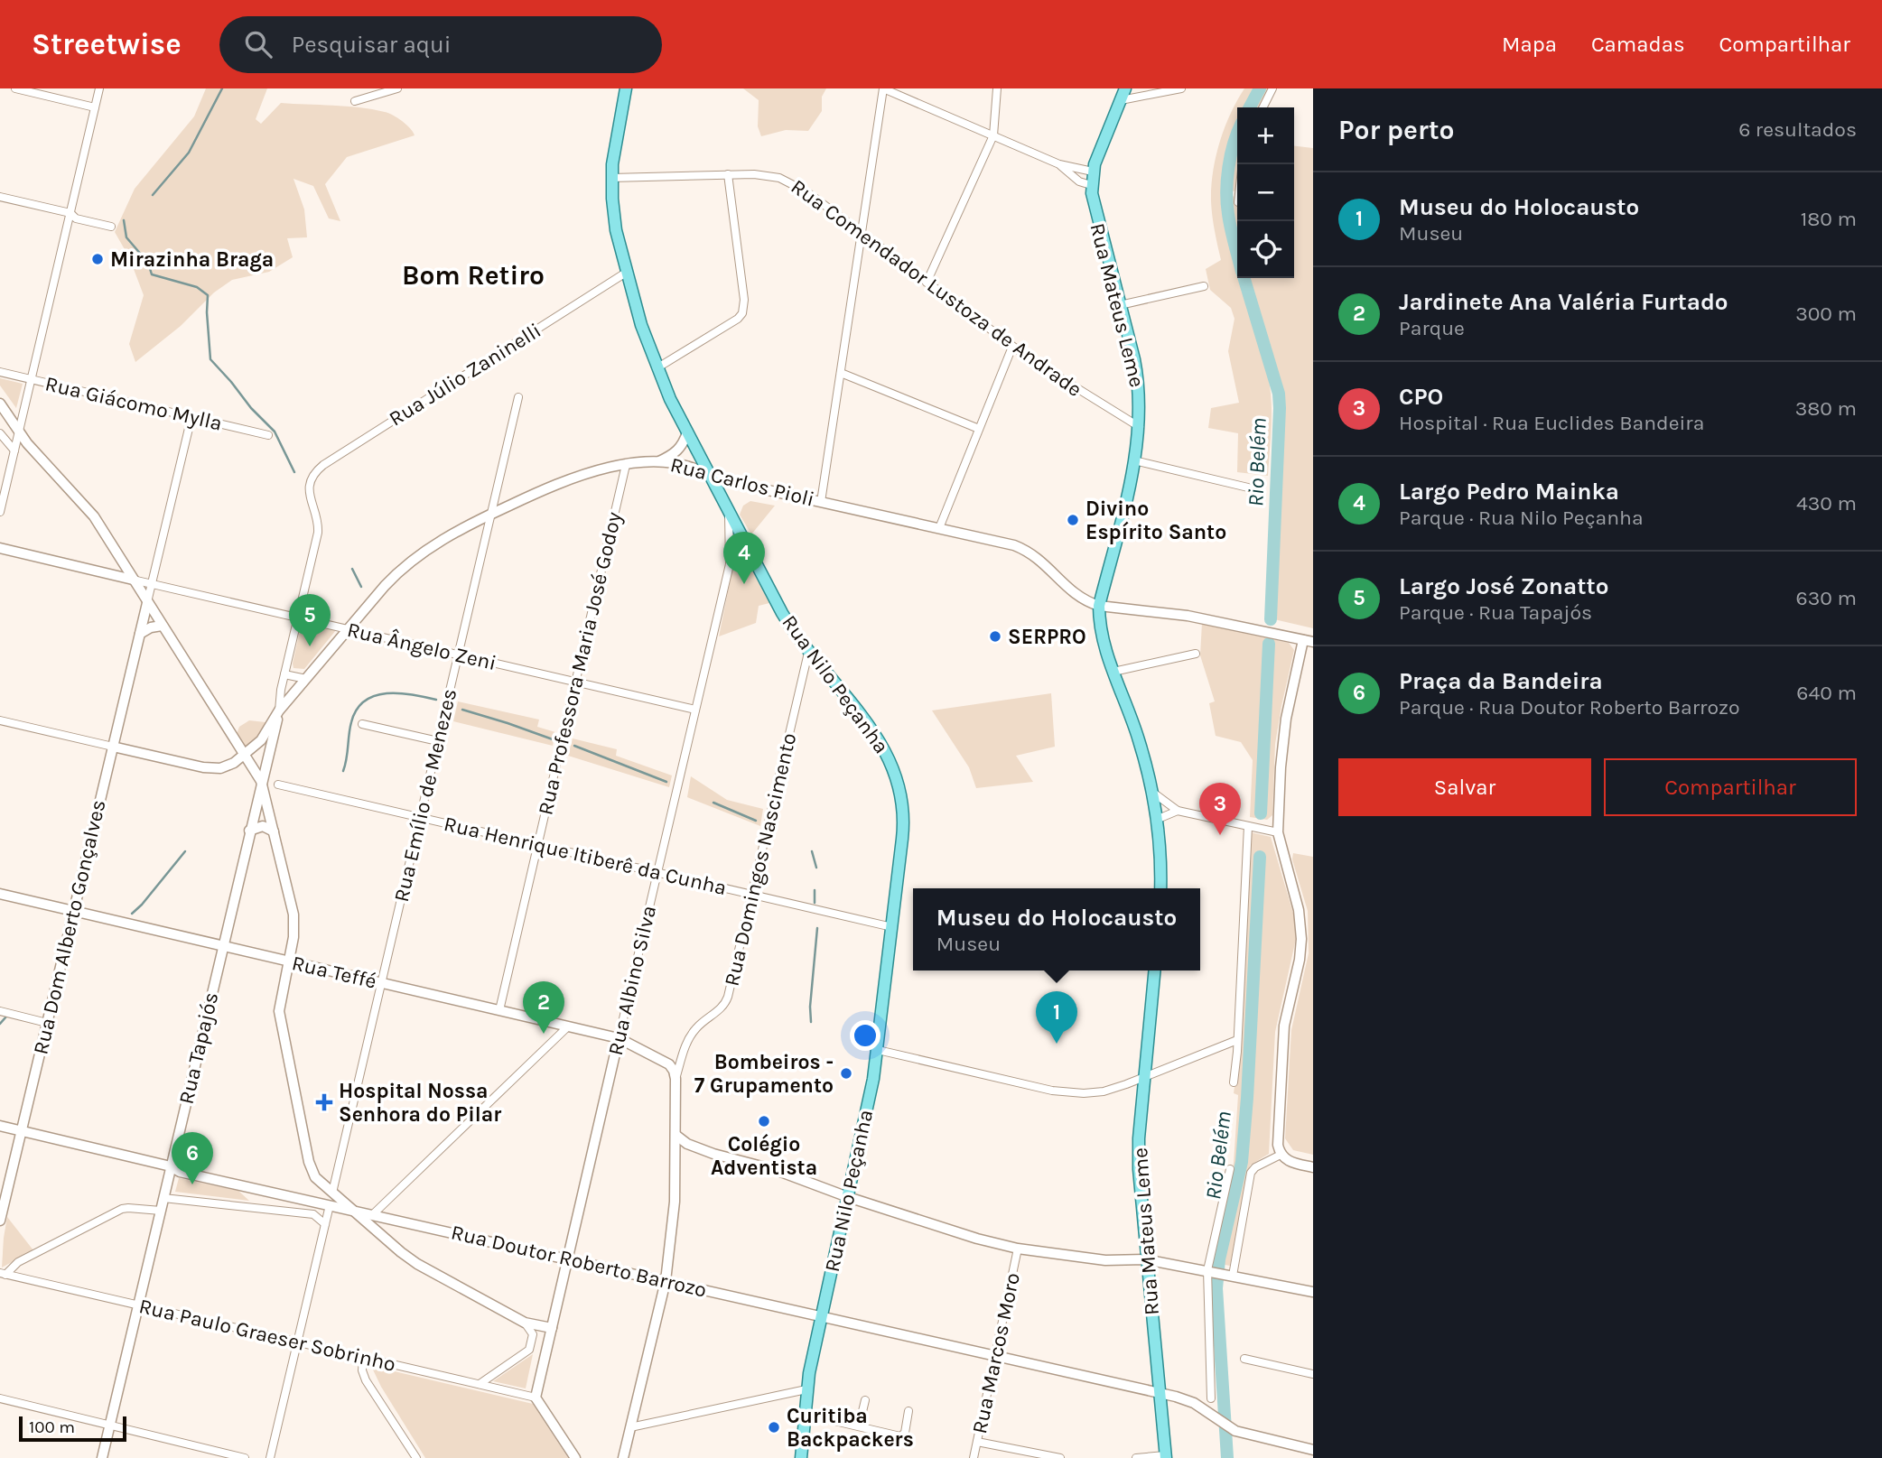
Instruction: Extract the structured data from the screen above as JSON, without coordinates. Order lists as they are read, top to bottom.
{
  "streets": {
    "main road": [
      "Rua Mateus Leme",
      "Rua Carlos Pioli",
      "Rua Ângelo Zeni",
      "Rua Nilo Peçanha",
      "Rua Domingos Nascimento",
      "Rua Dom Alberto Gonçalves",
      "Rua Teffé",
      "Rua Albino Silva",
      "Rua Tapajós",
      "Rua Doutor Roberto Barrozo"
    ],
    "street": [
      "Rua Comendador Lustoza de Andrade",
      "Rua Júlio Zaninelli",
      "Rua Giácomo Mylla",
      "Rua Professora Maria José Godoy",
      "Rua Emílio de Menezes",
      "Rua Henrique Itiberê da Cunha",
      "Rua Paulo Graeser Sobrinho",
      "Rua Marcos Moro"
    ]
  },
  "crossings": [
    ["Rua Comendador Lustoza de Andrade", "Rua Mateus Leme"],
    ["Rua Comendador Lustoza de Andrade", "Rua Nilo Peçanha"],
    ["Rua Mateus Leme", "Rua Carlos Pioli"],
    ["Rua Mateus Leme", "Rua Doutor Roberto Barrozo"],
    ["Rua Júlio Zaninelli", "Rua Nilo Peçanha"],
    ["Rua Júlio Zaninelli", "Rua Tapajós"],
    ["Rua Giácomo Mylla", "Rua Dom Alberto Gonçalves"],
    ["Rua Carlos Pioli", "Rua Ângelo Zeni"],
    ["Rua Carlos Pioli", "Rua Professora Maria José Godoy"],
    ["Rua Carlos Pioli", "Rua Nilo Peçanha"],
    ["Rua Carlos Pioli", "Rua Emílio de Menezes"],
    ["Rua Carlos Pioli", "Rua Tapajós"],
    ["Rua Ângelo Zeni", "Rua Professora Maria José Godoy"],
    ["Rua Ângelo Zeni", "Rua Emílio de Menezes"],
    ["Rua Ângelo Zeni", "Rua Dom Alberto Gonçalves"],
    ["Rua Ângelo Zeni", "Rua Albino Silva"],
    ["Rua Ângelo Zeni", "Rua Tapajós"],
    ["Rua Professora Maria José Godoy", "Rua Henrique Itiberê da Cunha"],
    ["Rua Professora Maria José Godoy", "Rua Teffé"],
    ["Rua Nilo Peçanha", "Rua Henrique Itiberê da Cunha"],
    ["Rua Nilo Peçanha", "Rua Domingos Nascimento"],
    ["Rua Nilo Peçanha", "Rua Albino Silva"],
    ["Rua Nilo Peçanha", "Rua Doutor Roberto Barrozo"],
    ["Rua Emílio de Menezes", "Rua Henrique Itiberê da Cunha"],
    ["Rua Emílio de Menezes", "Rua Teffé"],
    ["Rua Henrique Itiberê da Cunha", "Rua Domingos Nascimento"],
    ["Rua Henrique Itiberê da Cunha", "Rua Albino Silva"],
    ["Rua Domingos Nascimento", "Rua Teffé"],
    ["Rua Domingos Nascimento", "Rua Doutor Roberto Barrozo"],
    ["Rua Dom Alberto Gonçalves", "Rua Teffé"],
    ["Rua Dom Alberto Gonçalves", "Rua Doutor Roberto Barrozo"],
    ["Rua Teffé", "Rua Albino Silva"],
    ["Rua Teffé", "Rua Tapajós"],
    ["Rua Albino Silva", "Rua Doutor Roberto Barrozo"],
    ["Rua Albino Silva", "Rua Paulo Graeser Sobrinho"],
    ["Rua Tapajós", "Rua Doutor Roberto Barrozo"],
    ["Rua Tapajós", "Rua Paulo Graeser Sobrinho"],
    ["Rua Doutor Roberto Barrozo", "Rua Marcos Moro"]
  ],
  "districts": ["Bom Retiro"],
  "water": ["Rio Belém"],
  "places": {
    "other": [
      "Mirazinha Braga",
      "Divino Espírito Santo",
      "SERPRO",
      "Bombeiros - 7 Grupamento",
      "Colégio Adventista",
      "Curitiba Backpackers"
    ],
    "health": ["Hospital Nossa Senhora do Pilar"]
  },
  "scale_bar": "100 m",
  "page": {
    "header": "Streetwise",
    "search": "Pesquisar aqui",
    "nav": ["Mapa", "Camadas", "Compartilhar"],
    "heading": ["Por perto", "6 resultados"],
    "map_buttons": ["+", "−"],
    "list": [
      {
        "mark": "1",
        "name": "Museu do Holocausto",
        "note": "Museu",
        "value": "180 m"
      },
      {
        "mark": "2",
        "name": "Jardinete Ana Valéria Furtado",
        "note": "Parque",
        "value": "300 m"
      },
      {
        "mark": "3",
        "name": "CPO",
        "note": "Hospital · Rua Euclides Bandeira",
        "value": "380 m"
      },
      {
        "mark": "4",
        "name": "Largo Pedro Mainka",
        "note": "Parque · Rua Nilo Peçanha",
        "value": "430 m"
      },
      {
        "mark": "5",
        "name": "Largo José Zonatto",
        "note": "Parque · Rua Tapajós",
        "value": "630 m"
      },
      {
        "mark": "6",
        "name": "Praça da Bandeira",
        "note": "Parque · Rua Doutor Roberto Barrozo",
        "value": "640 m"
      }
    ],
    "pins": [
      "4",
      "5",
      "3",
      "2",
      "1",
      "6"
    ],
    "buttons": ["Salvar", "Compartilhar"],
    "popup": ["Museu do Holocausto", "Museu"],
    "scale": "100 m"
  }
}
